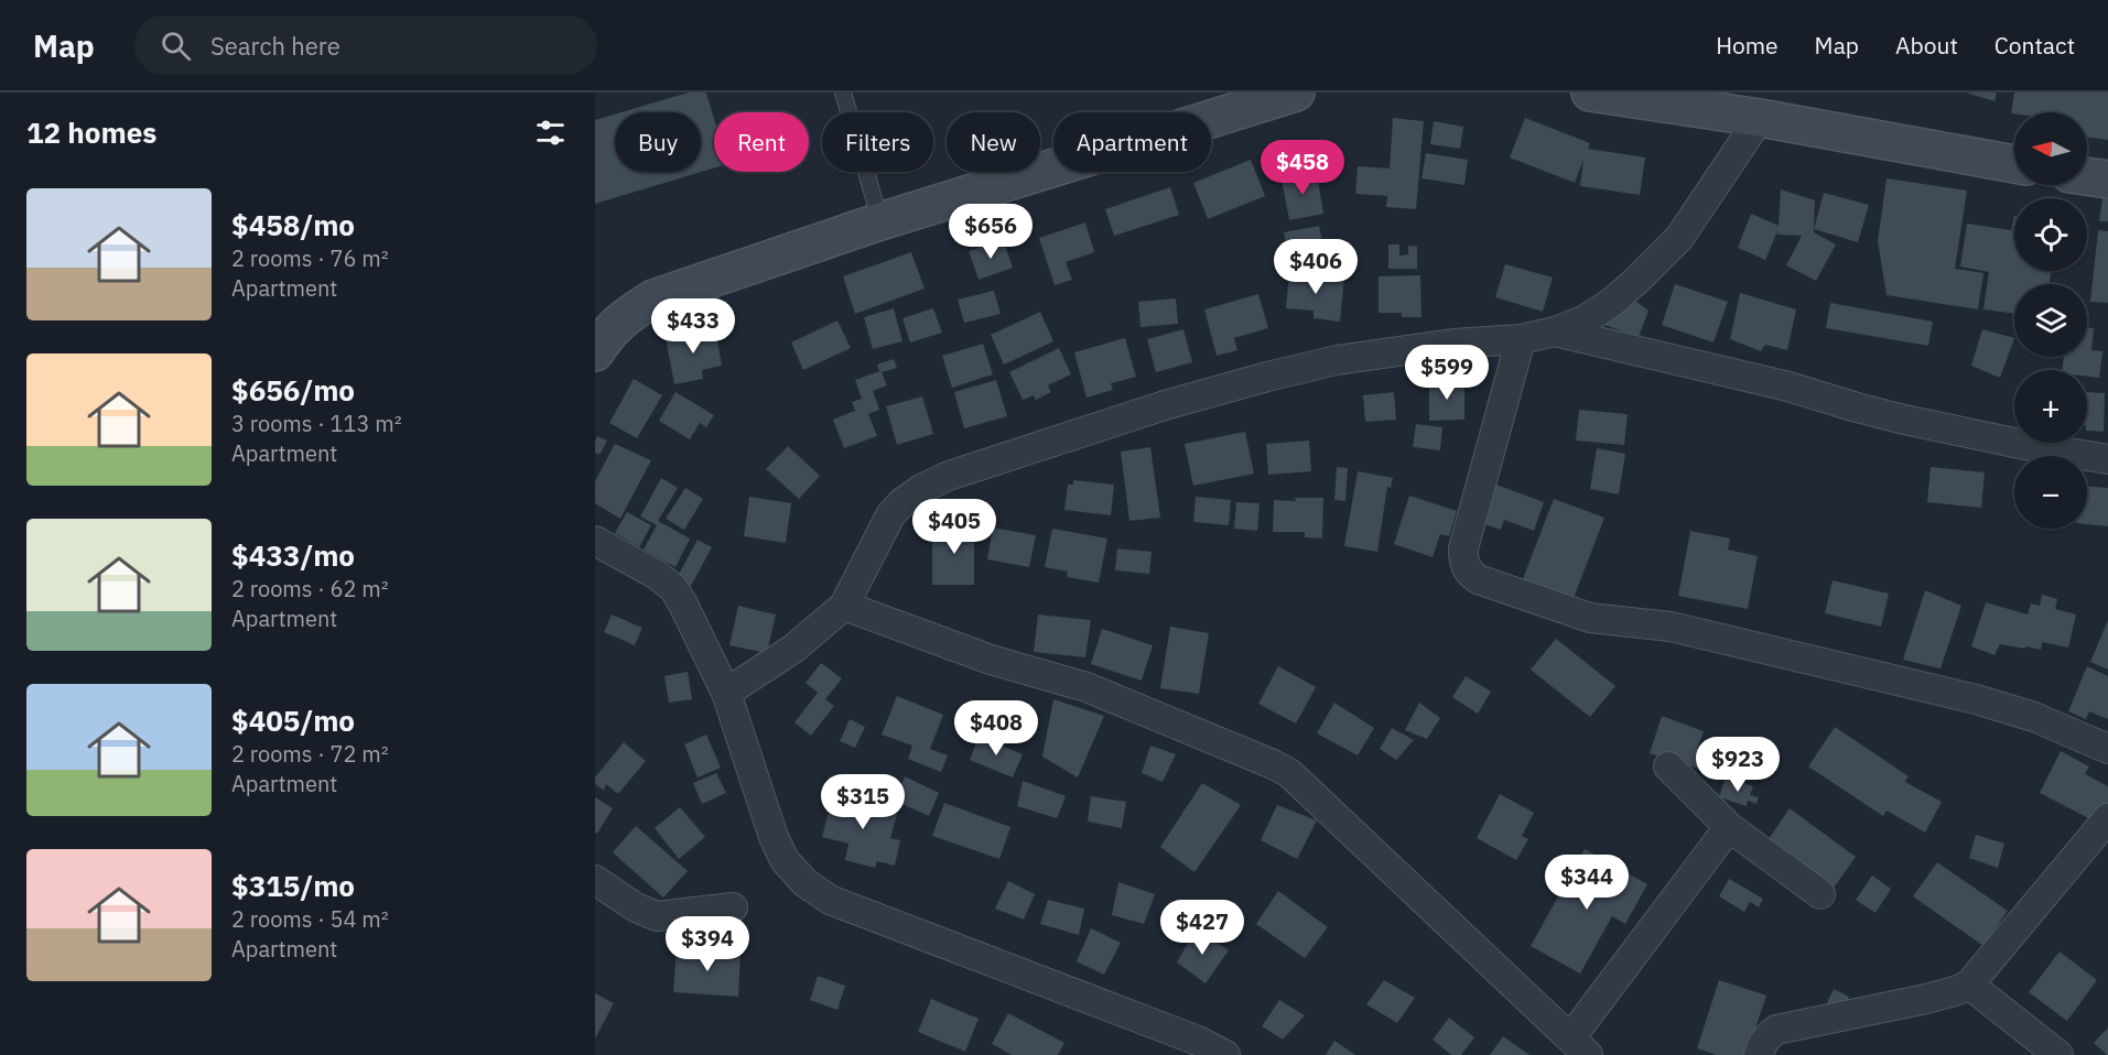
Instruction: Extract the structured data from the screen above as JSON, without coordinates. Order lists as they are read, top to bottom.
{
  "north": "left",
  "page": {
    "header": "Map",
    "search": "Search here",
    "nav": [
      "Home",
      "Map",
      "About",
      "Contact"
    ],
    "heading": "12 homes",
    "map_buttons": ["+", "−"],
    "chip": [
      "Buy",
      "Rent",
      "Filters",
      "New",
      "Apartment"
    ],
    "price": [
      "$458",
      "$656",
      "$406",
      "$433",
      "$599",
      "$405",
      "$408",
      "$923",
      "$315",
      "$344",
      "$427",
      "$394"
    ],
    "list": [
      {
        "name": "$458/mo",
        "note": "2 rooms · 76 m² · Apartment"
      },
      {
        "name": "$656/mo",
        "note": "3 rooms · 113 m² · Apartment"
      },
      {
        "name": "$433/mo",
        "note": "2 rooms · 62 m² · Apartment"
      },
      {
        "name": "$405/mo",
        "note": "2 rooms · 72 m² · Apartment"
      },
      {
        "name": "$315/mo",
        "note": "2 rooms · 54 m² · Apartment"
      }
    ]
  }
}
